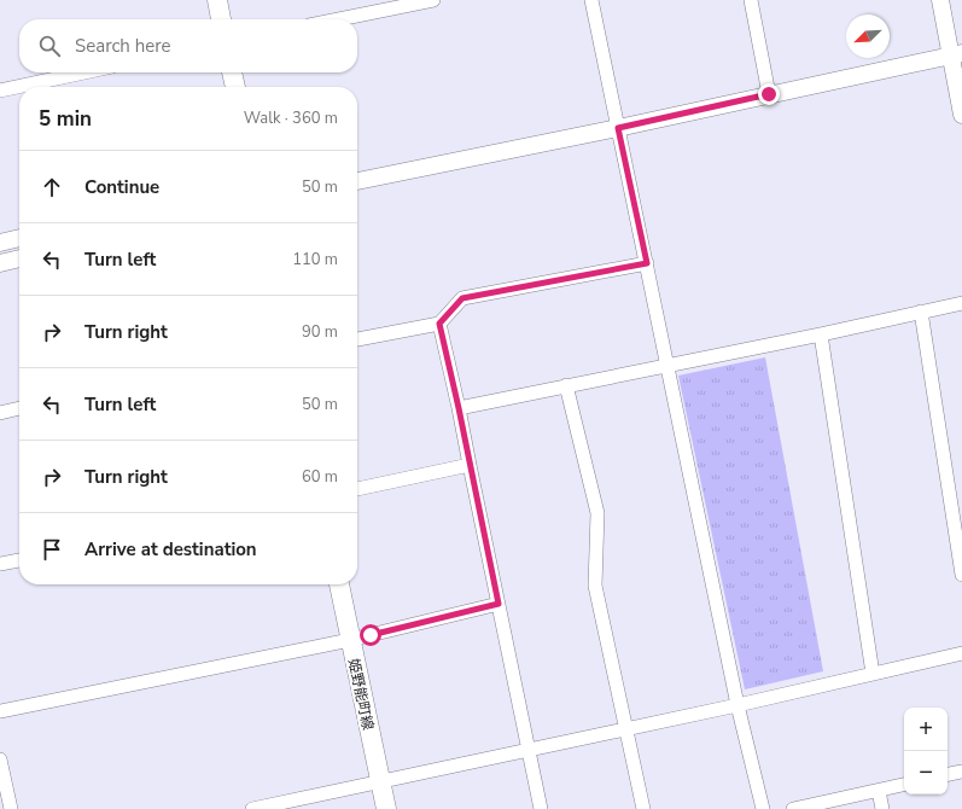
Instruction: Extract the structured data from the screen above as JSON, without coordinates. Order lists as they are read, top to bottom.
{
  "streets": {
    "main road": ["姫野能町線"]
  },
  "north": "bottom left",
  "page": {
    "search": "Search here",
    "heading": ["5 min", "Walk · 360 m"],
    "list": [
      ["Continue", "50 m"],
      ["Turn left", "110 m"],
      ["Turn right", "90 m"],
      ["Turn left", "50 m"],
      ["Turn right", "60 m"],
      "Arrive at destination"
    ],
    "map_buttons": ["+", "−"]
  }
}
